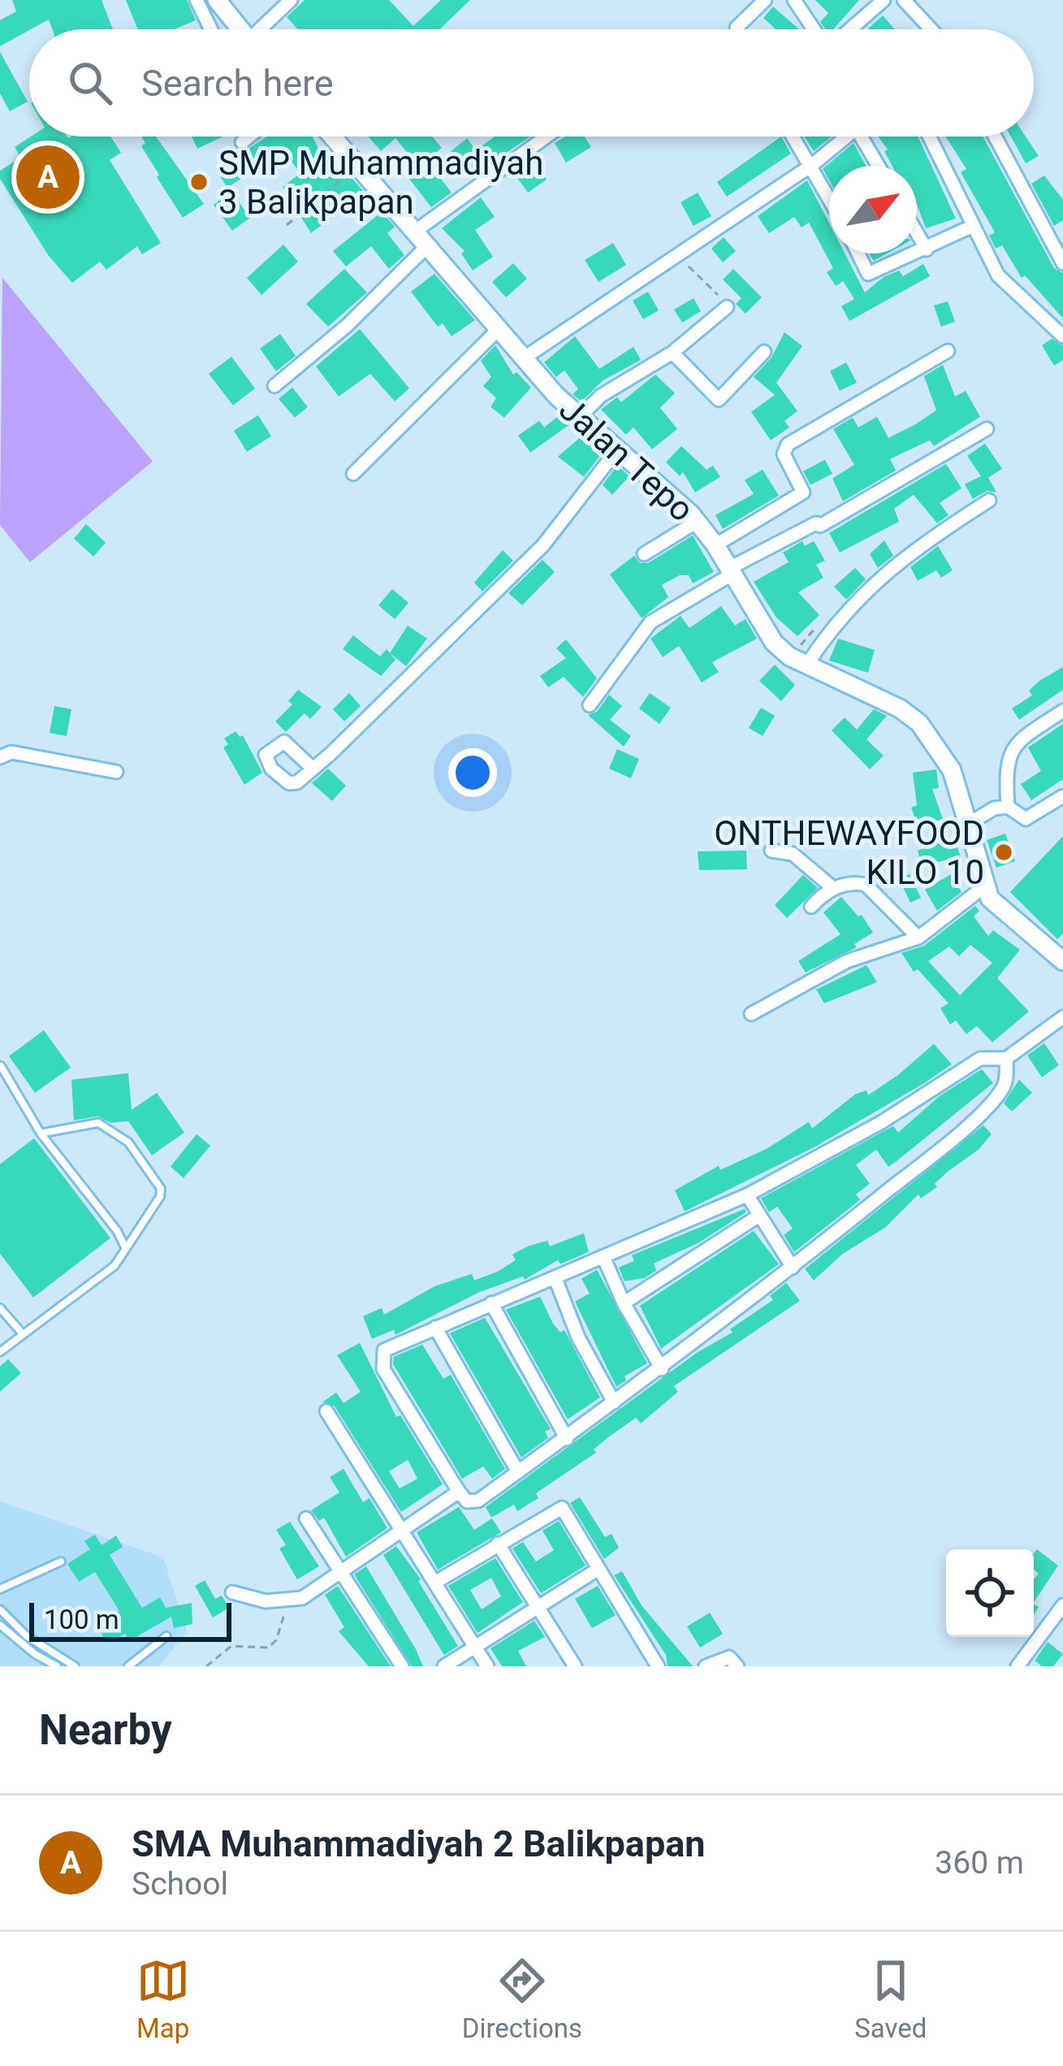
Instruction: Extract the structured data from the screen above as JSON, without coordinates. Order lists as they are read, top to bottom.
{
  "streets": {
    "street": ["Jalan Tepo"]
  },
  "places": ["SMP Muhammadiyah 3 Balikpapan", "ONTHEWAYFOOD KILO 10"],
  "scale_bar": "100 m",
  "north": "top right",
  "page": {
    "search": "Search here",
    "pins": "A",
    "scale": "100 m",
    "heading": "Nearby",
    "list": [
      {
        "mark": "A",
        "name": "SMA Muhammadiyah 2 Balikpapan",
        "note": "School",
        "value": "360 m"
      }
    ],
    "nav": ["Map", "Directions", "Saved"]
  }
}
